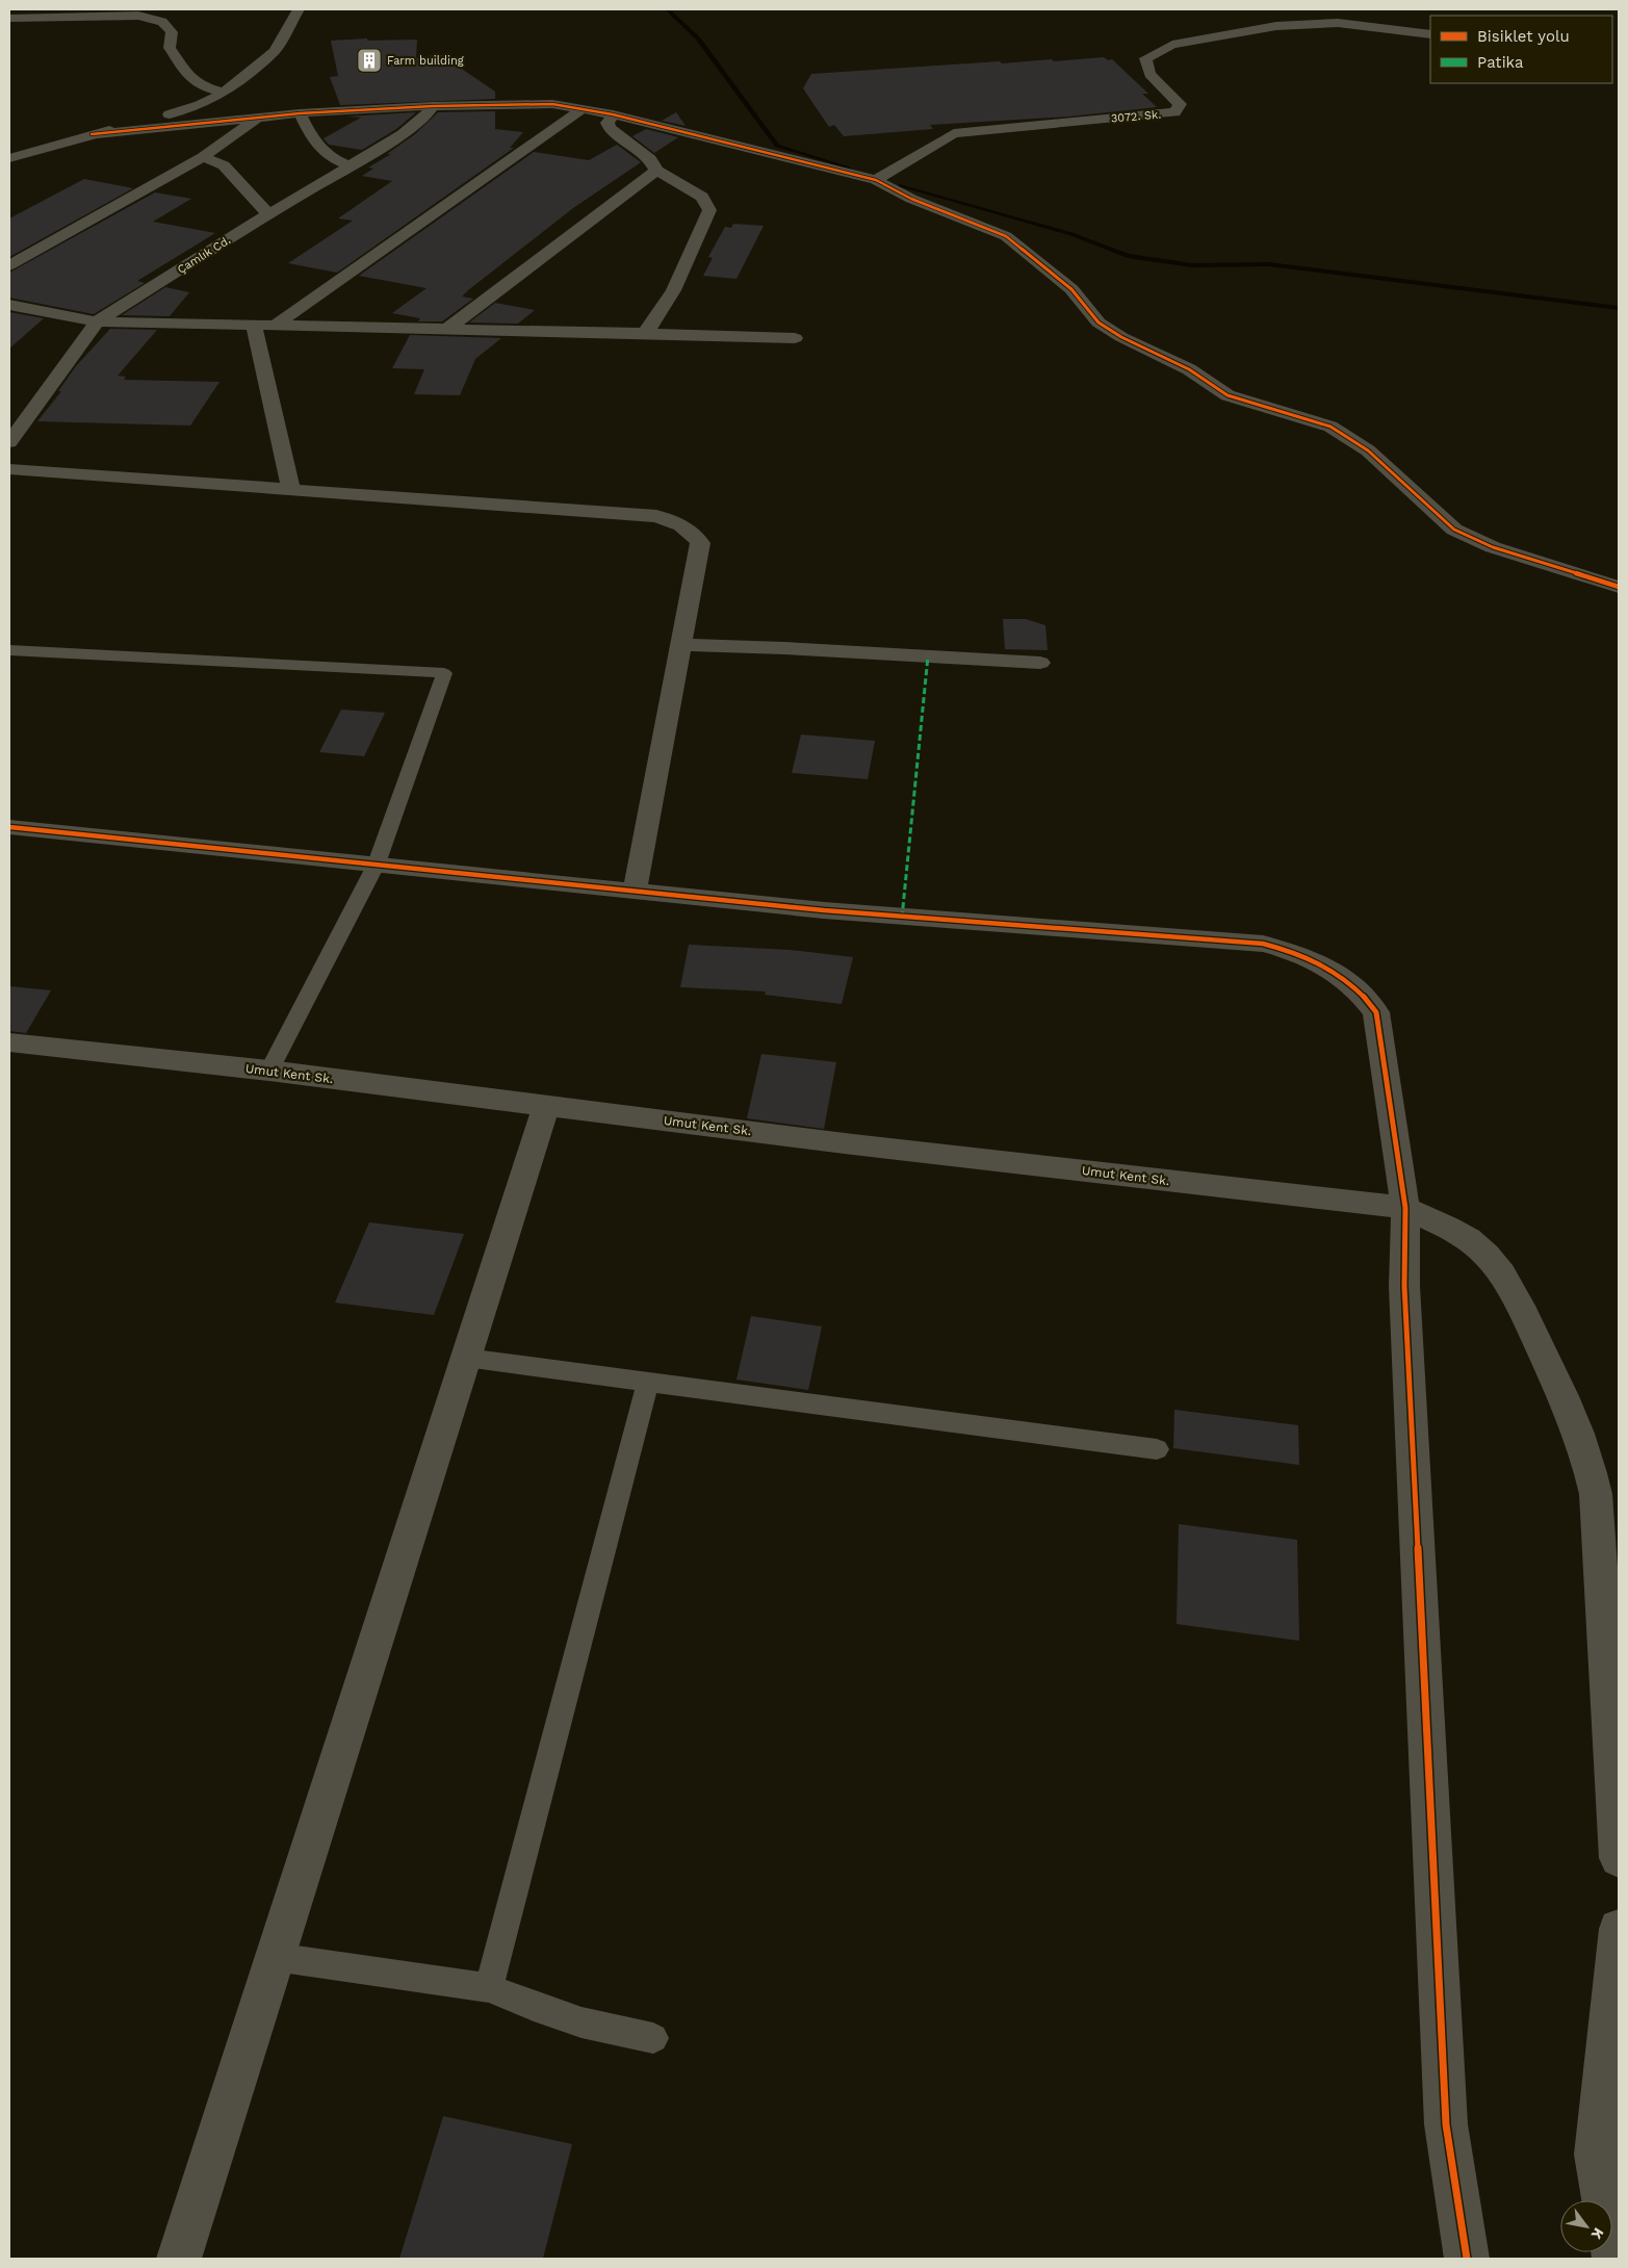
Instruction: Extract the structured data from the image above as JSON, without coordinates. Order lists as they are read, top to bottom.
{
  "streets": {
    "street": ["3072. Sk.", "Çamlık Cd.", "Umut Kent Sk."]
  },
  "places": {
    "building": ["Farm building"]
  },
  "legend": ["Bisiklet yolu", "Patika"],
  "north": "bottom right"
}
